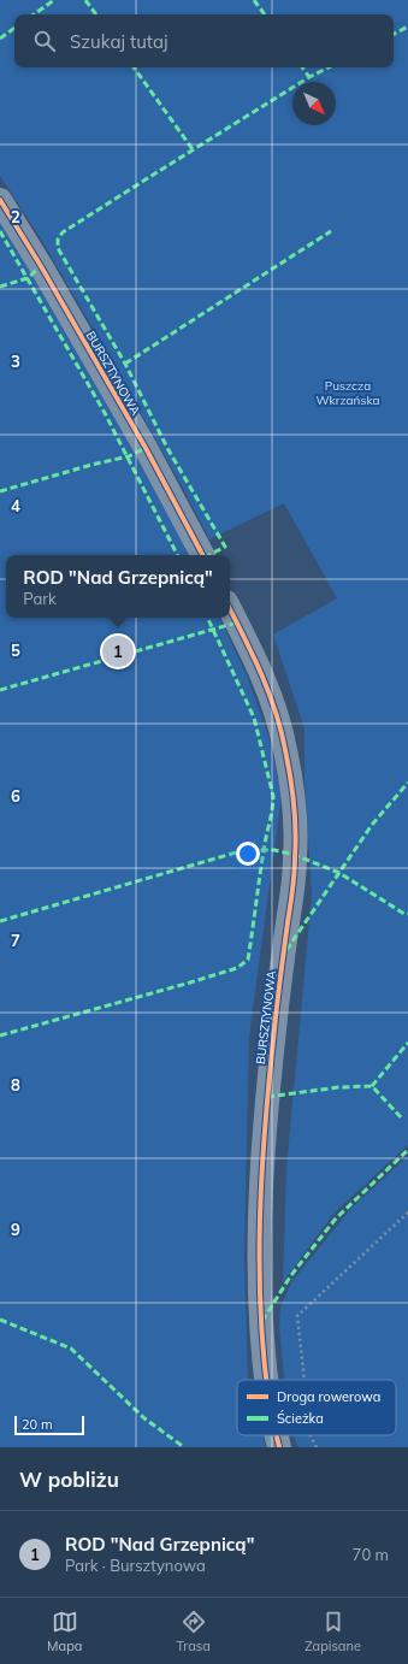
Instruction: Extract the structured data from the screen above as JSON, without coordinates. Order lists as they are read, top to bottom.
{
  "streets": {
    "street": ["BURSZTYNOWA"]
  },
  "parks": ["Puszcza Wkrzańska"],
  "legend": ["Droga rowerowa", "Ścieżka"],
  "scale_bar": "20 m",
  "north": "bottom right",
  "page": {
    "search": "Szukaj tutaj",
    "popup": ["ROD \"Nad Grzepnicą\"", "Park"],
    "pins": "1",
    "scale": "20 m",
    "heading": "W pobliżu",
    "list": [
      {
        "mark": "1",
        "name": "ROD \"Nad Grzepnicą\"",
        "note": "Park · Bursztynowa",
        "value": "70 m"
      }
    ],
    "nav": ["Mapa", "Trasa", "Zapisane"]
  },
  "grid": {
    "rows": [
      "2",
      "3",
      "4",
      "5",
      "6",
      "7",
      "8",
      "9"
    ]
  }
}
